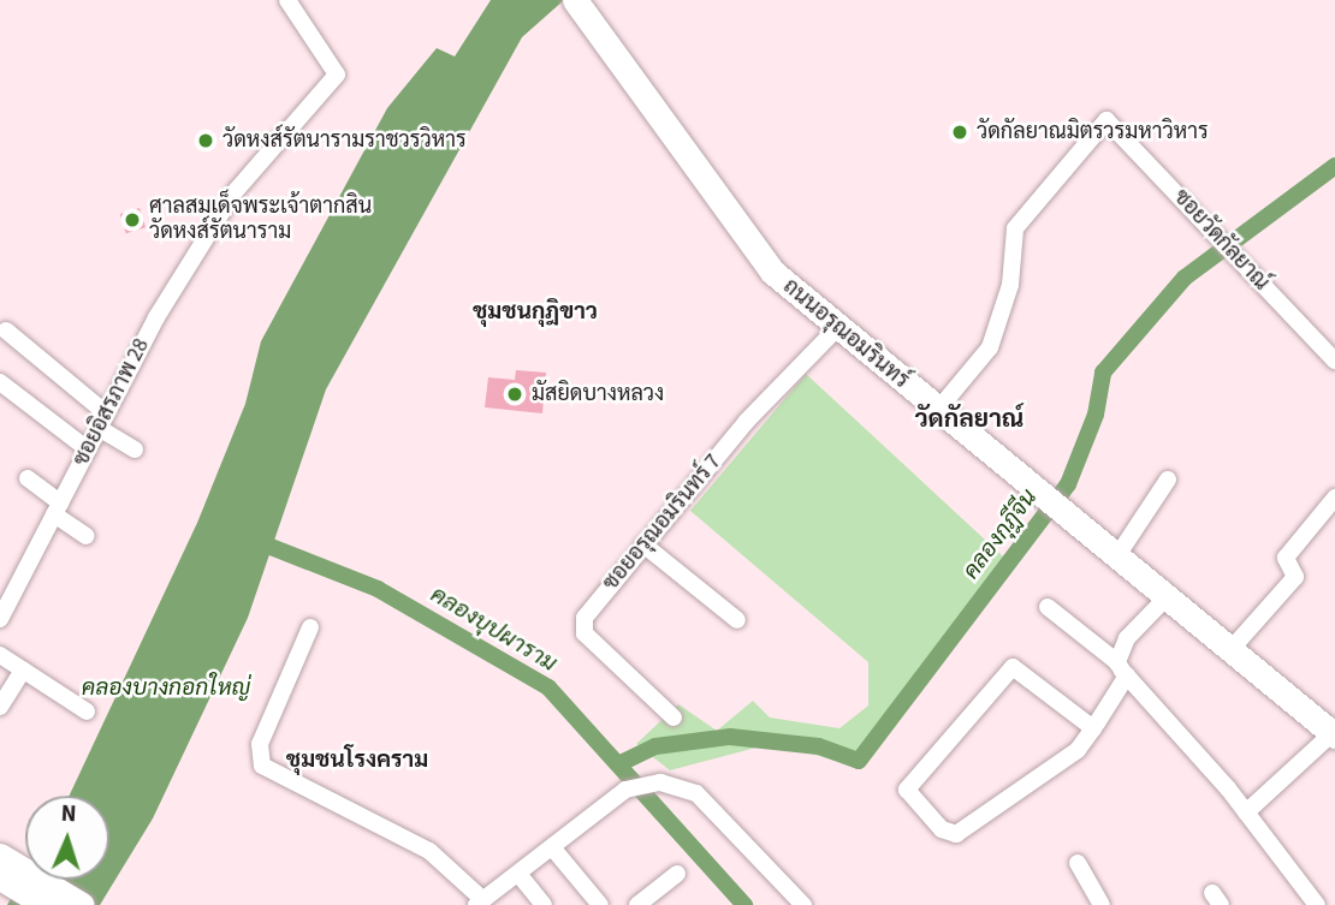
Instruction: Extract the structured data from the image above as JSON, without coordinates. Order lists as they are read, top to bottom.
{
  "streets": {
    "main road": ["ถนนอรุณอมรินทร์"],
    "street": ["ซอยวัดกัลยาณ์", "ซอยอิสรภาพ 28", "ซอยอรุณอมรินทร์ 7"]
  },
  "crossings": [
    ["ซอยวัดกัลยาณ์", "ถนนอรุณอมรินทร์"],
    ["ถนนอรุณอมรินทร์", "ซอยอรุณอมรินทร์ 7"]
  ],
  "districts": ["ชุมชนกุฎิขาว", "วัดกัลยาณ์", "ชุมชนโรงคราม"],
  "water": ["คลองกุฎีจีน", "คลองบุปผาราม", "คลองบางกอกใหญ่"],
  "places": [
    "วัดกัลยาณมิตรวรมหาวิหาร",
    "วัดหงส์รัตนารามราชวรวิหาร",
    "ศาลสมเด็จพระเจ้าตากสิน วัดหงส์รัตนาราม",
    "มัสยิดบางหลวง"
  ],
  "north": "top"
}
